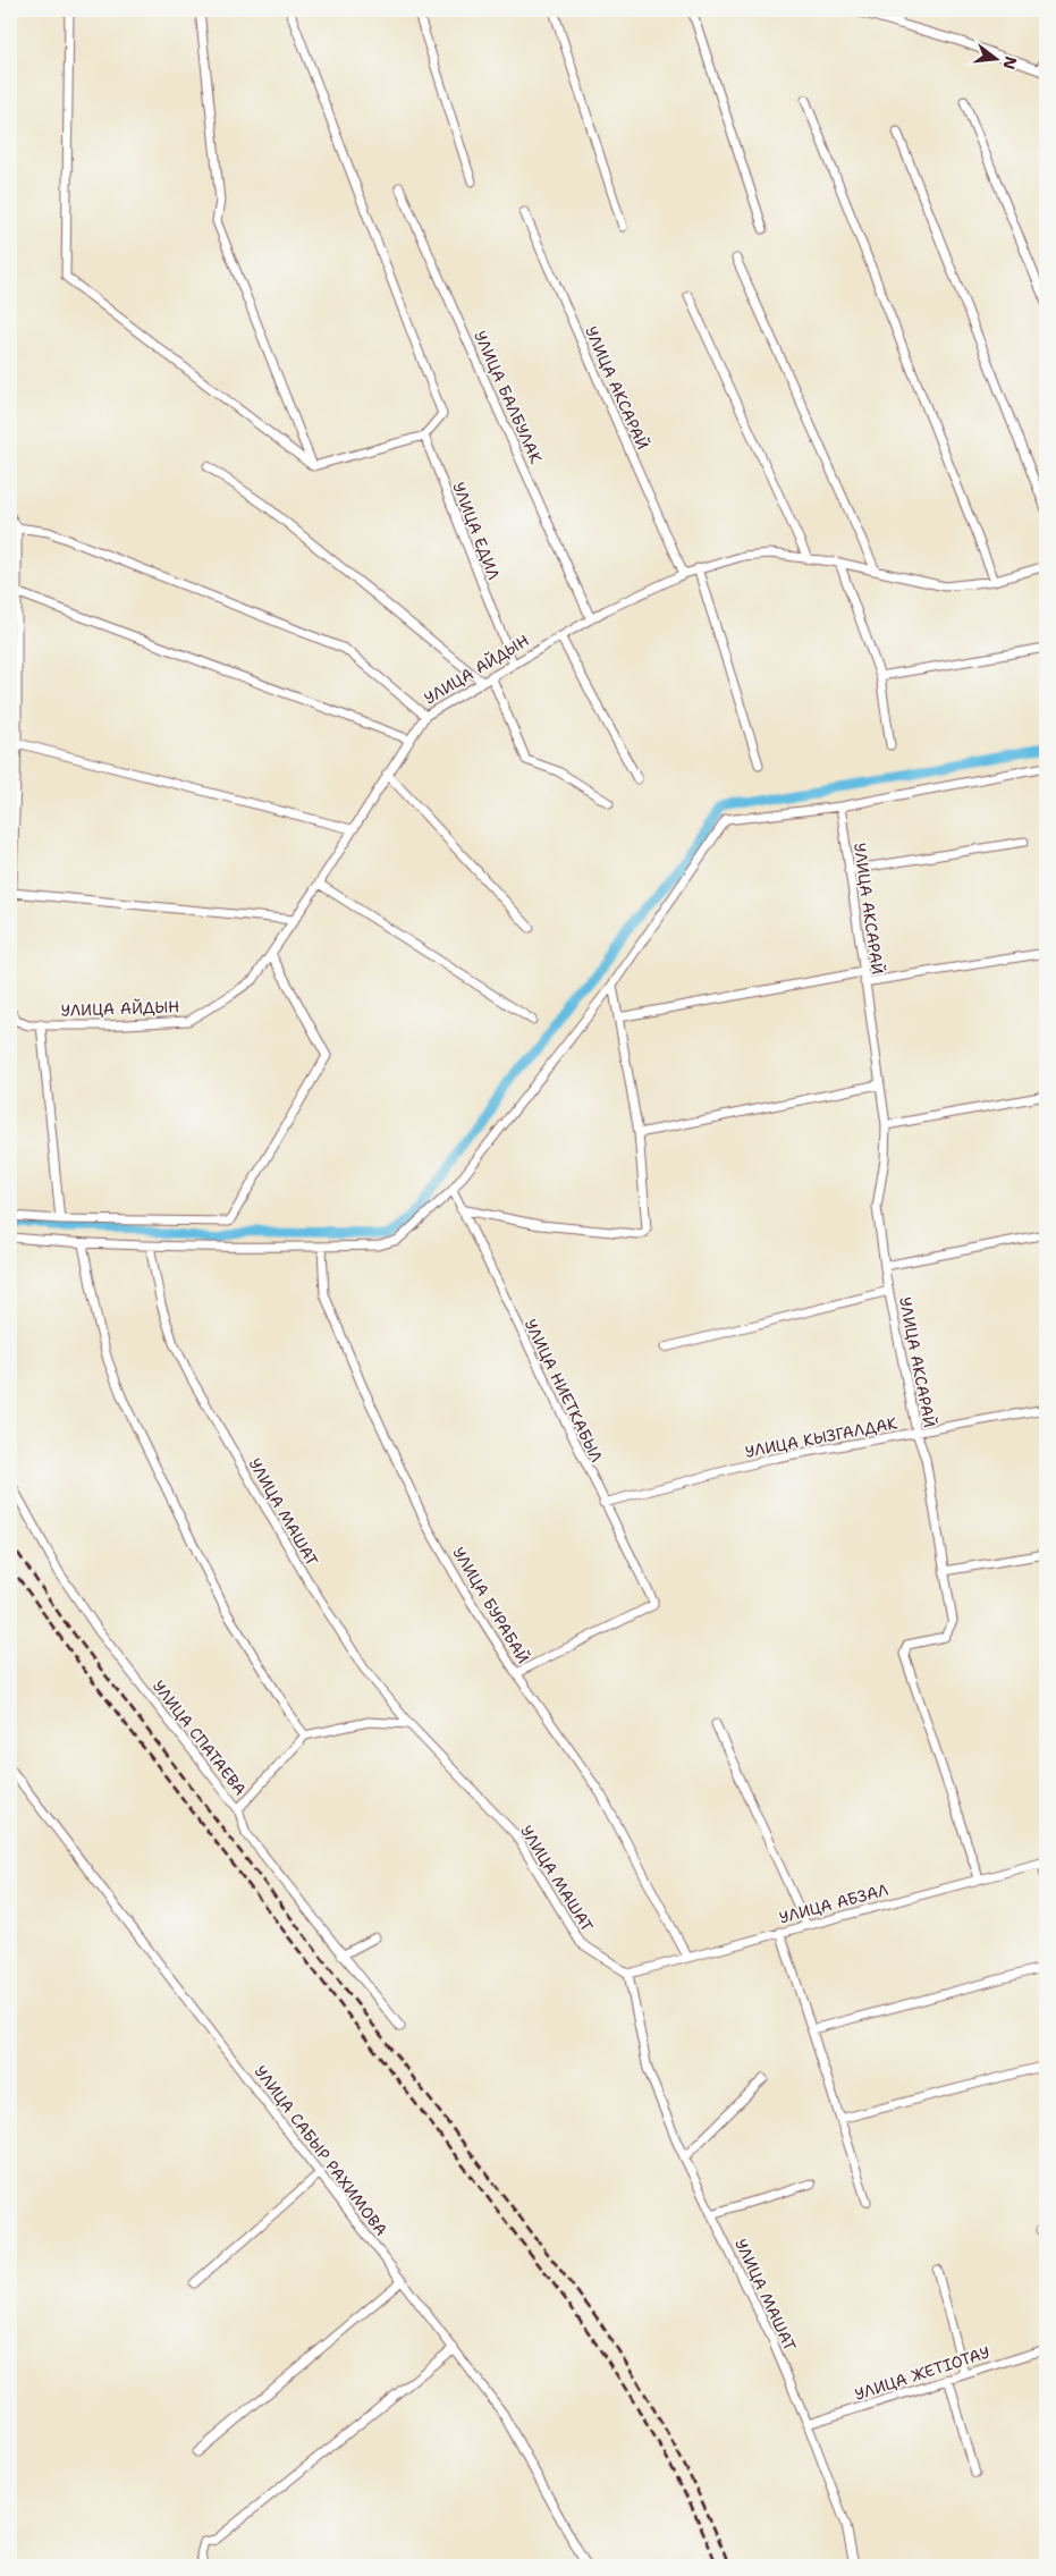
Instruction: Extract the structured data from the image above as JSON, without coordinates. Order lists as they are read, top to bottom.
{
  "streets": {
    "street": [
      "УЛИЦА АКСАРАЙ",
      "УЛИЦА БАЛБУЛАК",
      "УЛИЦА ЕДИЛ",
      "УЛИЦА АЙДЫН",
      "УЛИЦА НИЕТКАБЫЛ",
      "УЛИЦА КЫЗГАЛДАК",
      "УЛИЦА МАШАТ",
      "УЛИЦА БУРАБАЙ",
      "УЛИЦА СПАТАЕВА",
      "УЛИЦА АБЗАЛ",
      "УЛИЦА САБЫР РАХИМОВА",
      "УЛИЦА ЖЕТІОТАУ"
    ]
  },
  "crossings": [
    ["УЛИЦА АКСАРАЙ", "УЛИЦА АЙДЫН"],
    ["УЛИЦА АКСАРАЙ", "УЛИЦА КЫЗГАЛДАК"],
    ["УЛИЦА АКСАРАЙ", "УЛИЦА АБЗАЛ"],
    ["УЛИЦА БАЛБУЛАК", "УЛИЦА АЙДЫН"],
    ["УЛИЦА ЕДИЛ", "УЛИЦА АЙДЫН"],
    ["УЛИЦА НИЕТКАБЫЛ", "УЛИЦА КЫЗГАЛДАК"],
    ["УЛИЦА НИЕТКАБЫЛ", "УЛИЦА БУРАБАЙ"],
    ["УЛИЦА МАШАТ", "УЛИЦА АБЗАЛ"],
    ["УЛИЦА МАШАТ", "УЛИЦА ЖЕТІОТАУ"],
    ["УЛИЦА БУРАБАЙ", "УЛИЦА АБЗАЛ"]
  ],
  "north": "right"
}
